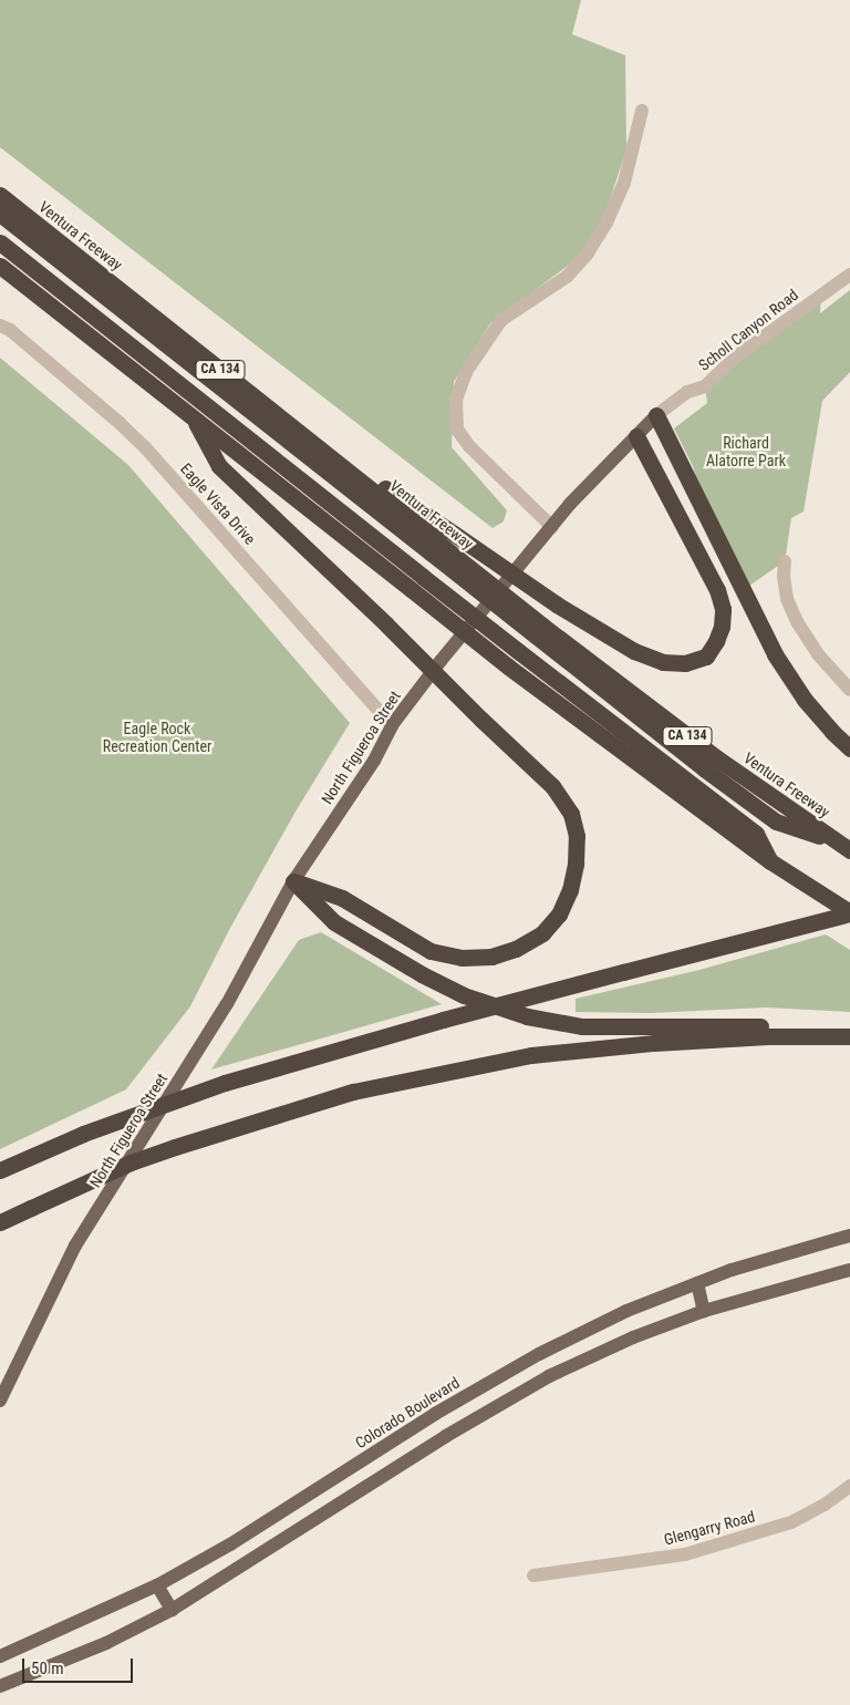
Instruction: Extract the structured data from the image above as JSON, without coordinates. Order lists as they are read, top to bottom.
{
  "streets": {
    "highway": ["Ventura Freeway", "CA 134"],
    "main road": ["Scholl Canyon Road", "North Figueroa Street", "Colorado Boulevard"],
    "street": ["Eagle Vista Drive", "Glengarry Road"]
  },
  "crossings": [
    ["Scholl Canyon Road", "North Figueroa Street"],
    ["Eagle Vista Drive", "North Figueroa Street"]
  ],
  "parks": ["Richard Alatorre Park", "Eagle Rock Recreation Center"],
  "scale_bar": "50 m"
}
